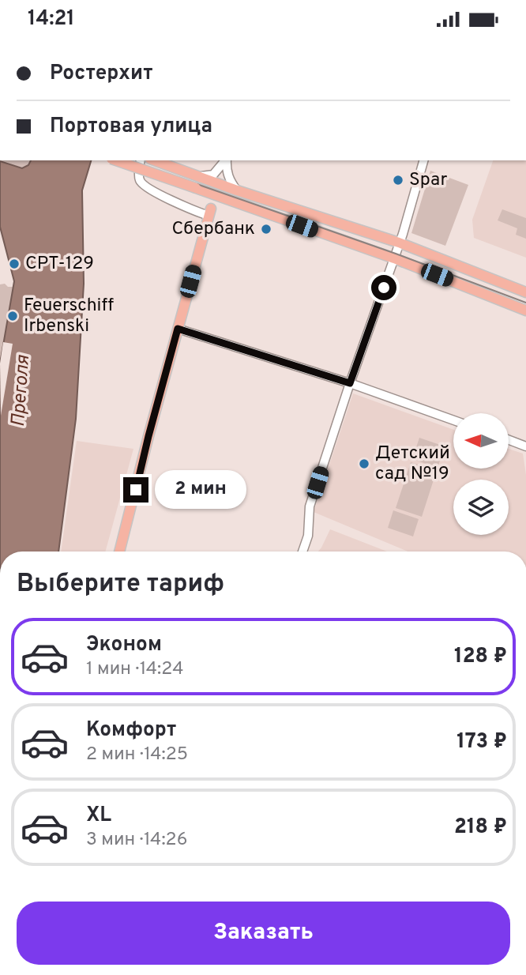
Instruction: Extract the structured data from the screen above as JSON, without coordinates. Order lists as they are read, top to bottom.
{
  "water": ["Преголя"],
  "places": [
    "Spar",
    "Сбербанк",
    "СРТ-129",
    "Feuerschiff Irbenski",
    "Детский сад №19"
  ],
  "north": "left",
  "page": {
    "status": "14:21",
    "banner": ["Ростерхит", "Портовая улица"],
    "bubble": "2 мин",
    "heading": "Выберите тариф",
    "list": [
      {
        "name": "Эконом",
        "note": "1 мин · 14:24",
        "value": "128 ₽"
      },
      {
        "name": "Комфорт",
        "note": "2 мин · 14:25",
        "value": "173 ₽"
      },
      {
        "name": "XL",
        "note": "3 мин · 14:26",
        "value": "218 ₽"
      }
    ],
    "buttons": "Заказать"
  }
}
